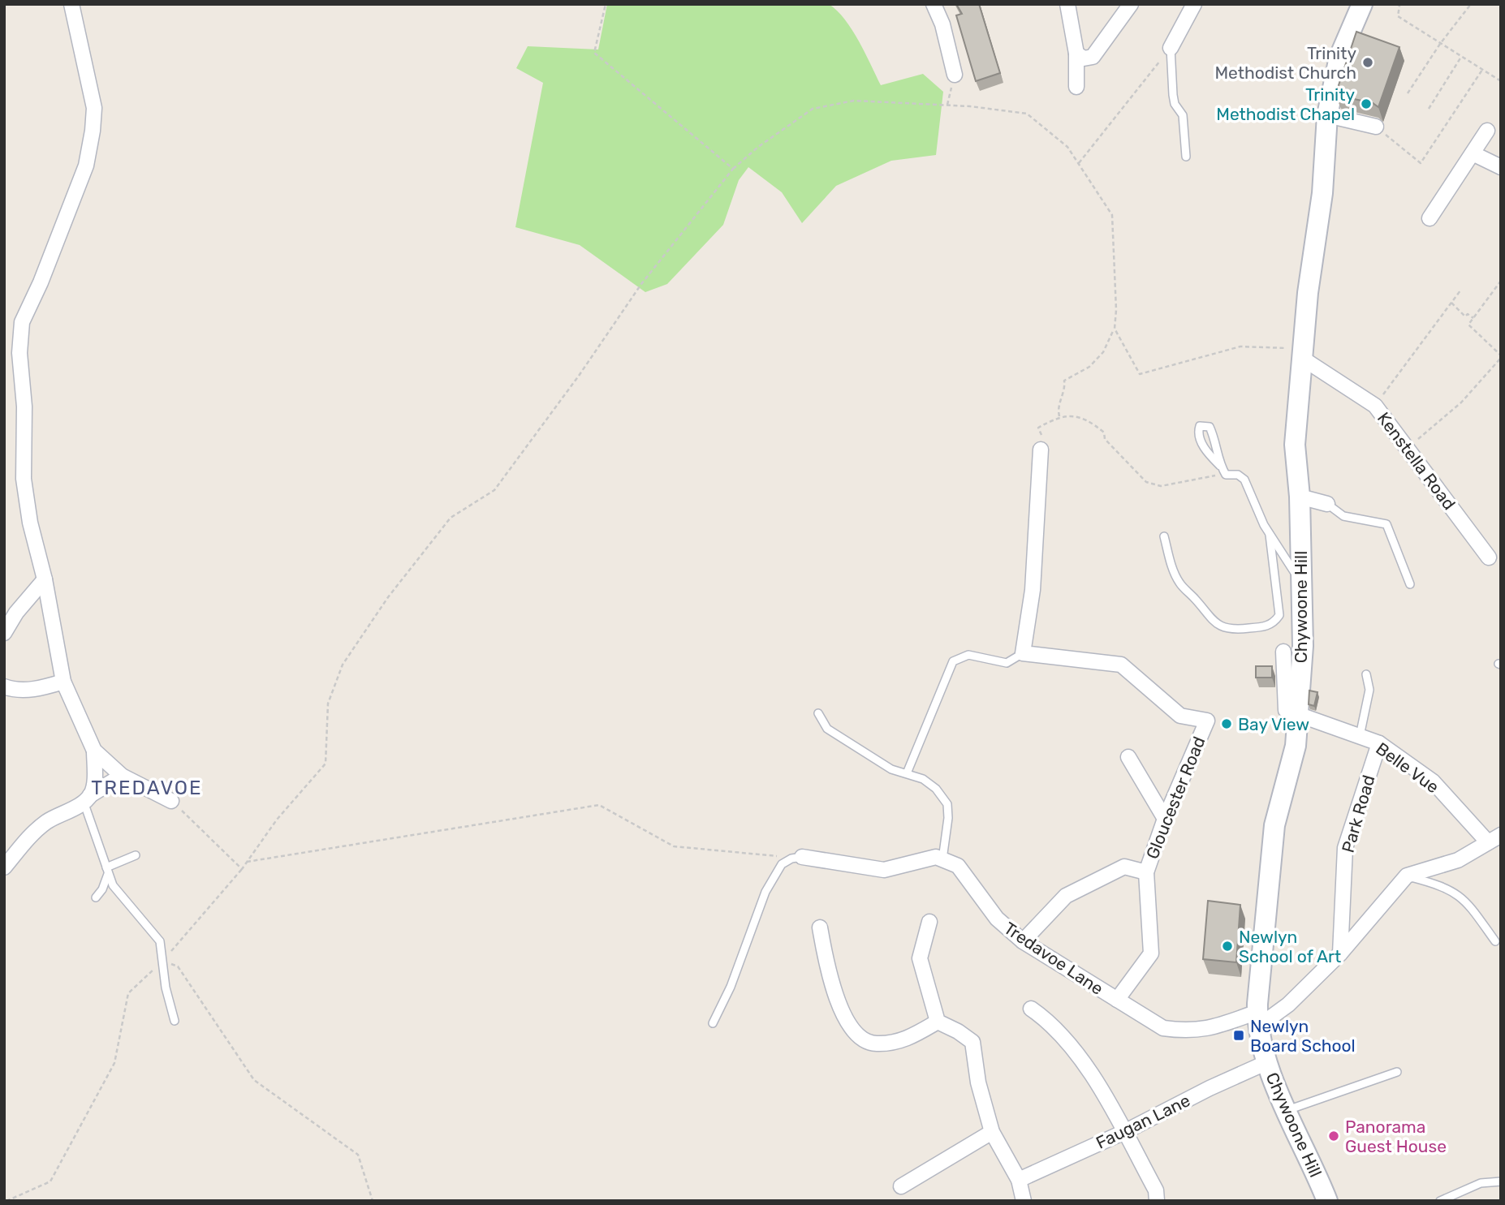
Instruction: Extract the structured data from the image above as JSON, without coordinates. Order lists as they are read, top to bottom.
{
  "streets": {
    "main road": ["Chywoone Hill"],
    "street": [
      "Kenstella Road",
      "Belle Vue",
      "Gloucester Road",
      "Park Road",
      "Tredavoe Lane",
      "Faugan Lane"
    ]
  },
  "crossings": [
    ["Kenstella Road", "Chywoone Hill"],
    ["Chywoone Hill", "Belle Vue"],
    ["Chywoone Hill", "Tredavoe Lane"],
    ["Chywoone Hill", "Faugan Lane"],
    ["Belle Vue", "Park Road"],
    ["Gloucester Road", "Tredavoe Lane"],
    ["Park Road", "Tredavoe Lane"]
  ],
  "districts": ["TREDAVOE"],
  "places": {
    "other": [
      "Trinity Methodist Church",
      "Trinity Methodist Chapel",
      "Bay View",
      "Newlyn School of Art",
      "Panorama Guest House"
    ],
    "transit": ["Newlyn Board School"]
  }
}
